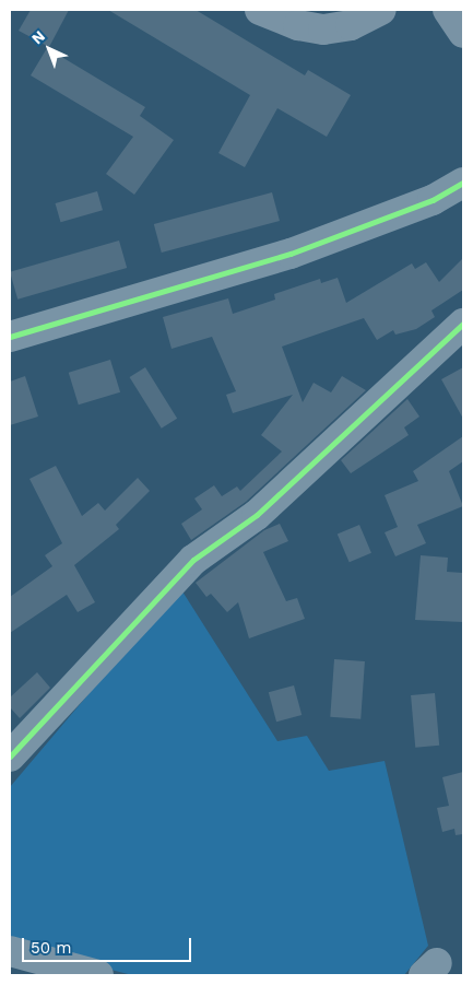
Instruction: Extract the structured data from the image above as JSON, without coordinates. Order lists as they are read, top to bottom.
{
  "scale_bar": "50 m",
  "north": "top left"
}
